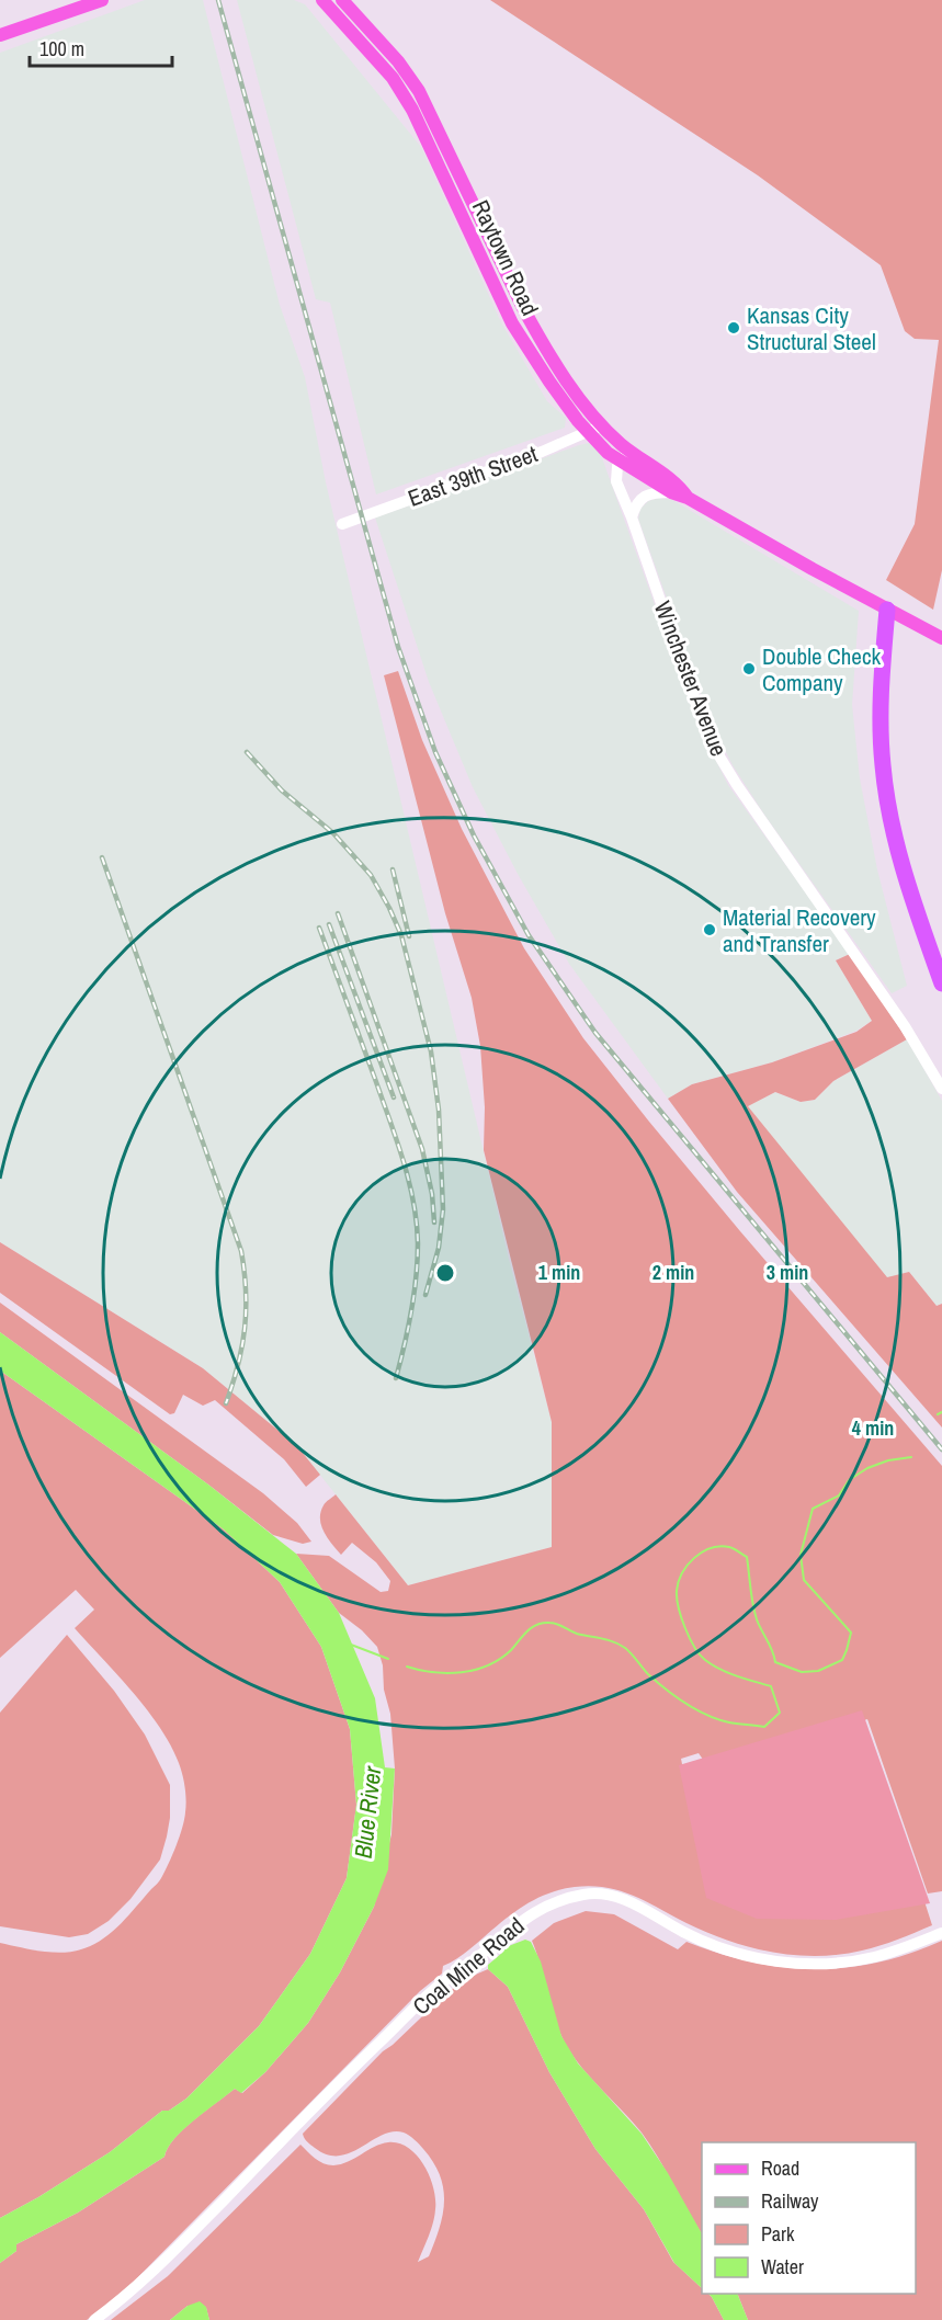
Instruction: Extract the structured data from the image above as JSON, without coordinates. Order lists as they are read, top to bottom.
{
  "streets": {
    "main road": ["Raytown Road"],
    "street": ["East 39th Street", "Winchester Avenue", "Coal Mine Road"]
  },
  "crossings": [
    ["Raytown Road", "East 39th Street"],
    ["Raytown Road", "Winchester Avenue"]
  ],
  "water": ["Blue River"],
  "places": ["Kansas City Structural Steel", "Double Check Company", "Material Recovery and Transfer"],
  "legend": [
    "Road",
    "Railway",
    "Park",
    "Water"
  ],
  "scale_bar": "100 m",
  "rings": [
    "1 min",
    "2 min",
    "3 min",
    "4 min"
  ]
}
